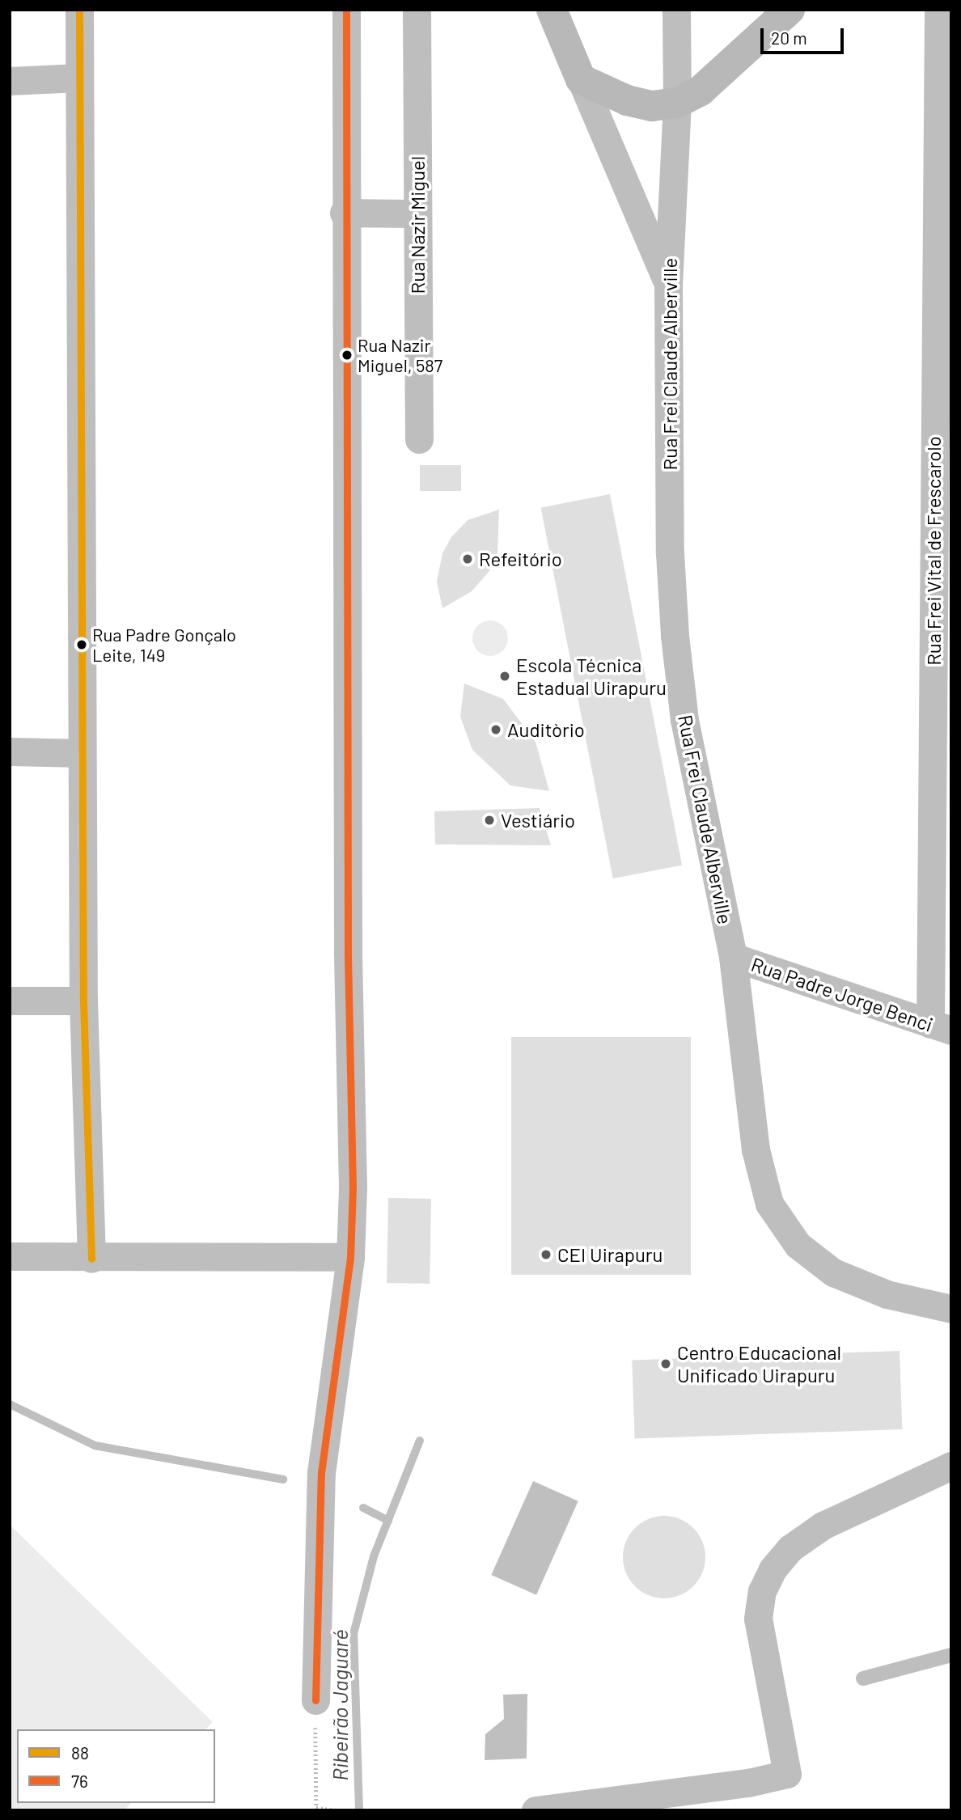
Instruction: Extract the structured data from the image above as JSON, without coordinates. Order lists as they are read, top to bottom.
{
  "streets": {
    "street": [
      "Rua Nazir Miguel",
      "Rua Frei Claude Alberville",
      "Rua Frei Vital de Frescarolo",
      "Rua Padre Jorge Benci"
    ]
  },
  "crossings": [
    ["Rua Frei Claude Alberville", "Rua Padre Jorge Benci"],
    ["Rua Frei Vital de Frescarolo", "Rua Padre Jorge Benci"]
  ],
  "water": ["Ribeirão Jaguaré"],
  "places": [
    "Rua Nazir Miguel, 587",
    "Refeitório",
    "Rua Padre Gonçalo Leite, 149",
    "Escola Técnica Estadual Uirapuru",
    "Auditòrio",
    "Vestiário",
    "CEI Uirapuru",
    "Centro Educacional Unificado Uirapuru"
  ],
  "lines": ["transit line 88", "transit line 76"],
  "legend": ["88", "76"],
  "scale_bar": "20 m"
}
